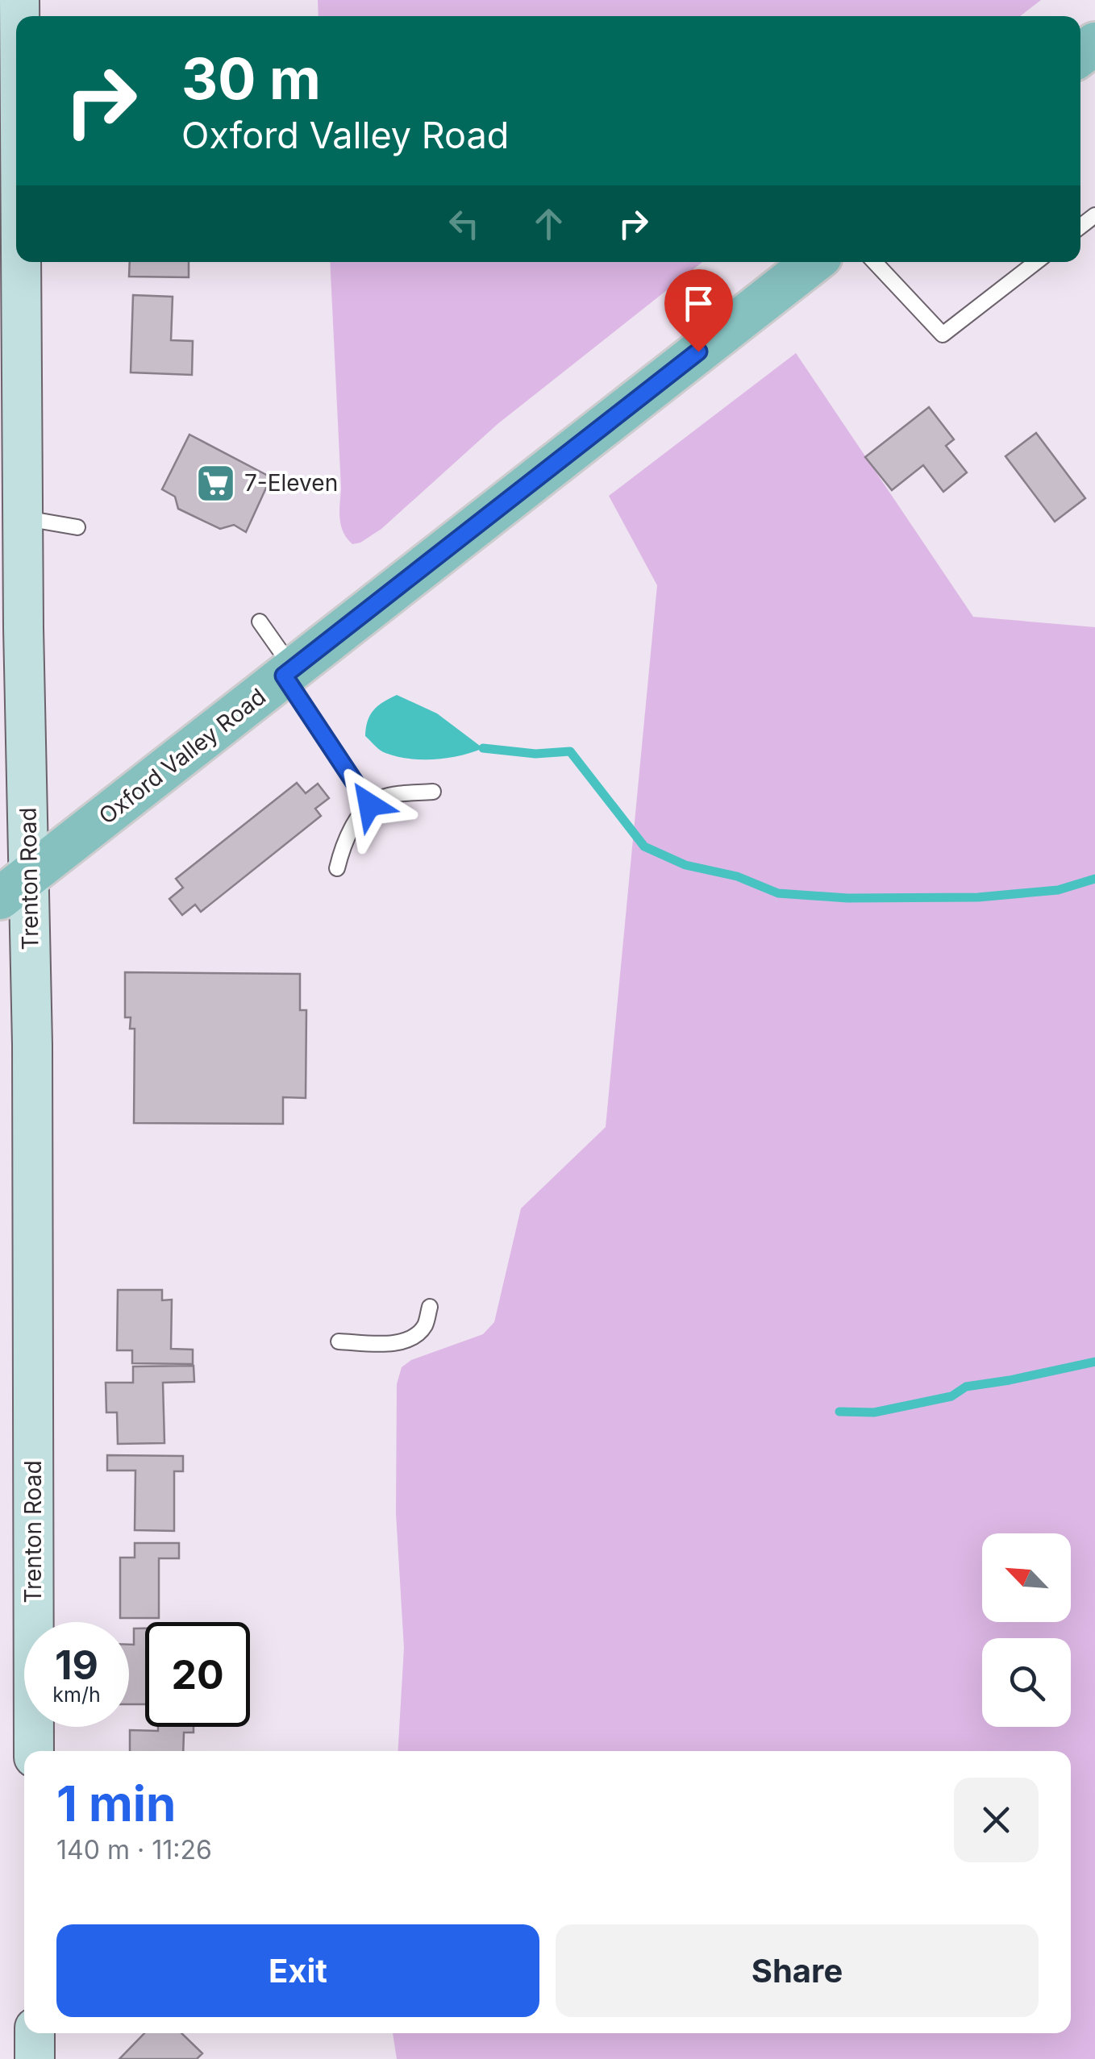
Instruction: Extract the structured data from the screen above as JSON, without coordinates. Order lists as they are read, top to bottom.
{
  "streets": {
    "main road": ["Oxford Valley Road", "Trenton Road"]
  },
  "crossings": [
    ["Oxford Valley Road", "Trenton Road"]
  ],
  "places": {
    "supermarket": ["7-Eleven"]
  },
  "north": "top left",
  "page": {
    "turn": ["30 m", "Oxford Valley Road"],
    "speed": "19 km/h",
    "limit": "20",
    "heading": ["1 min", "140 m · 11:26"],
    "buttons": ["Exit", "Share"]
  }
}
